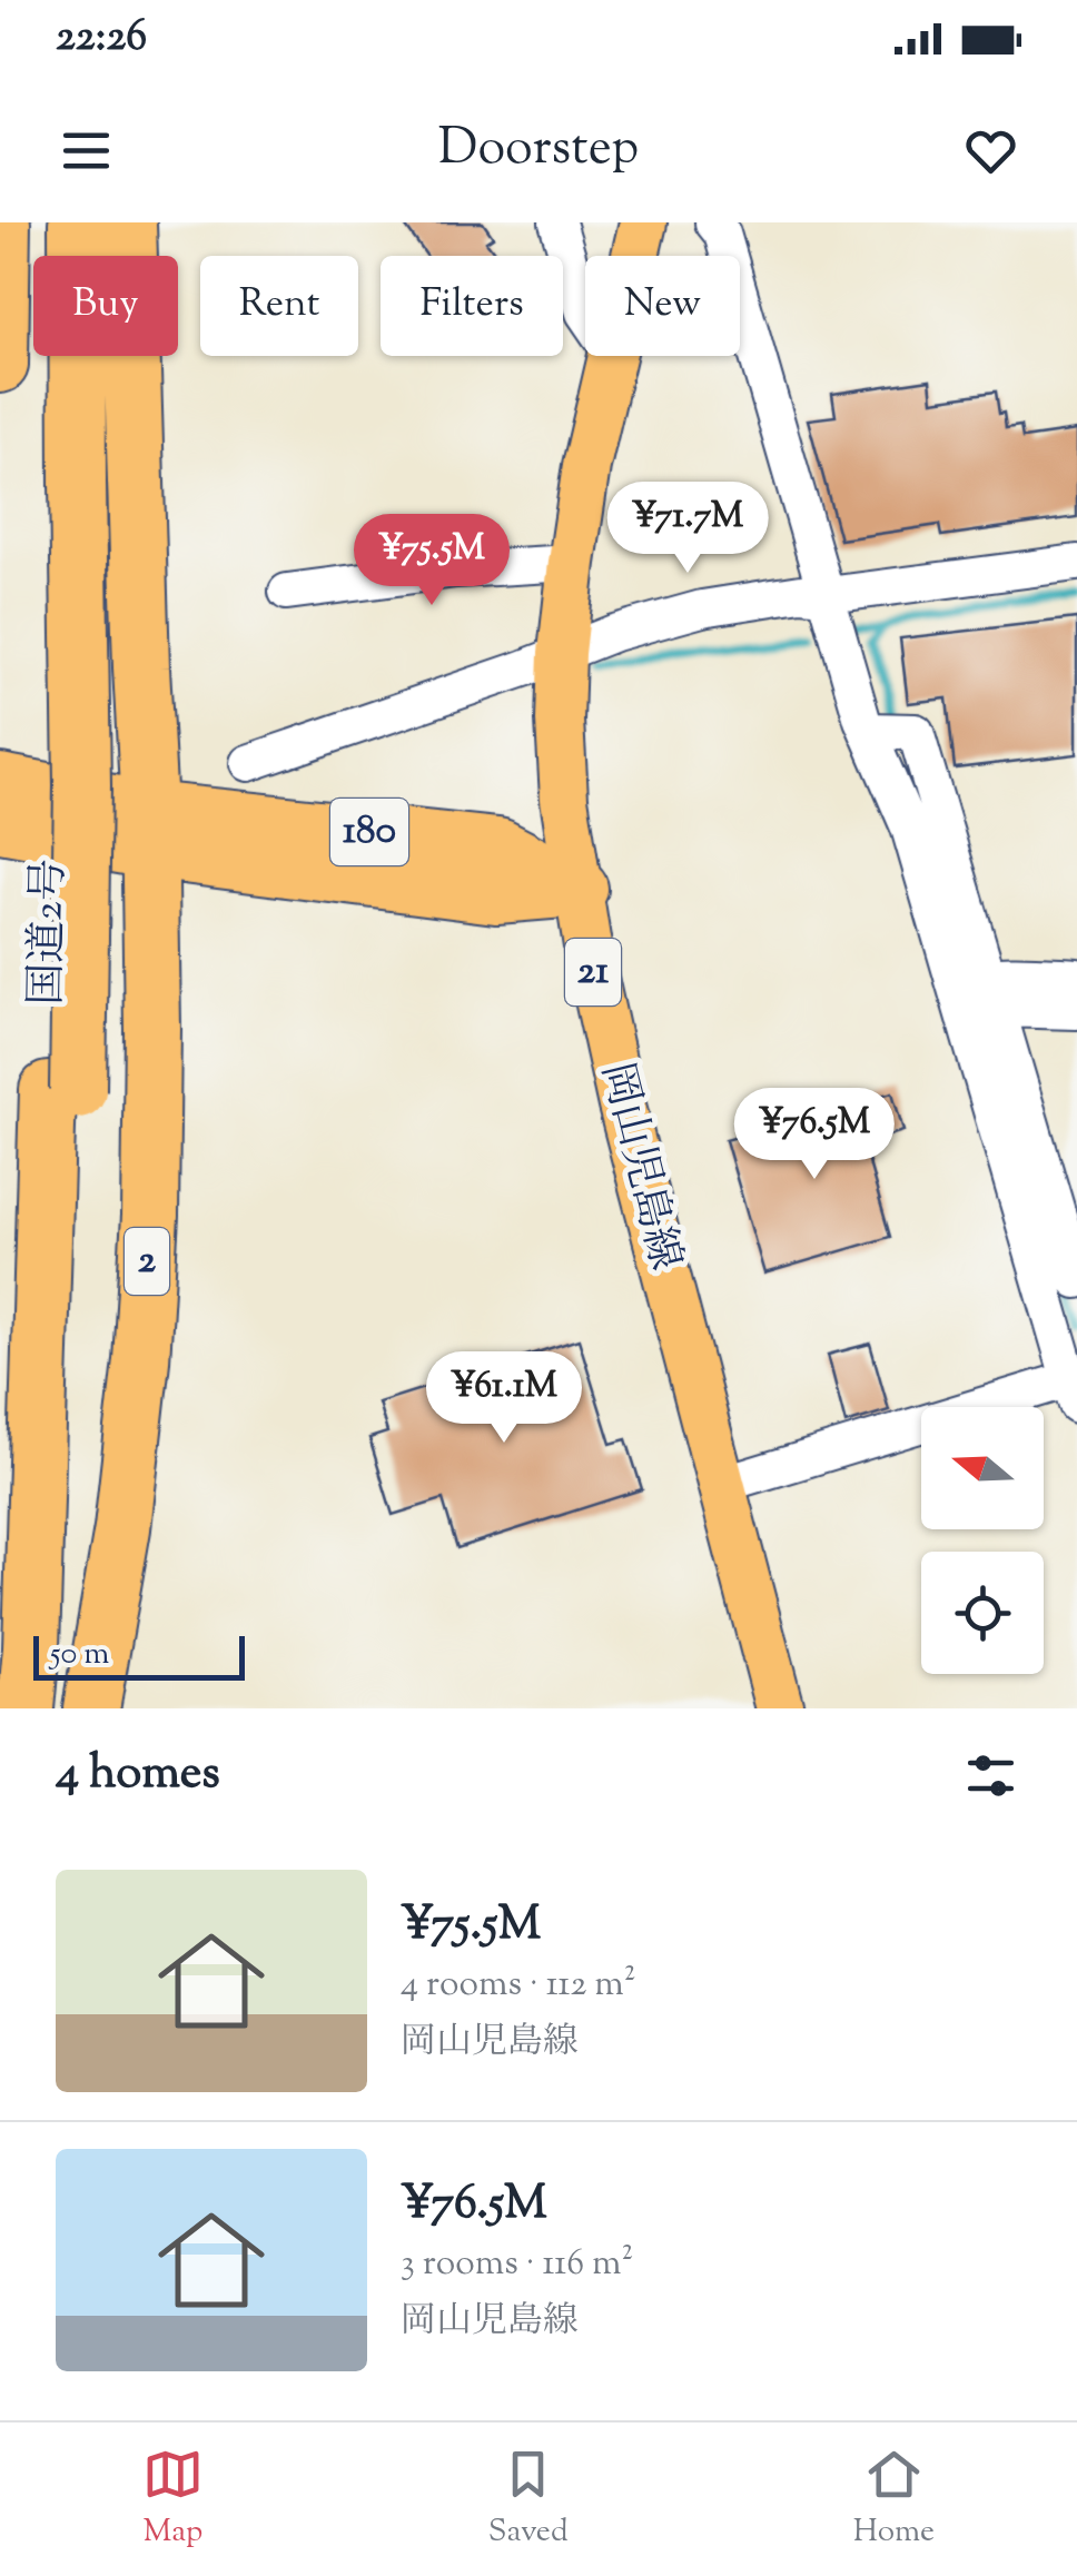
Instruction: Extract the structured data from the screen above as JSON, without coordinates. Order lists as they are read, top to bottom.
{
  "streets": {
    "highway": ["180", "国道2号", "2"],
    "main road": ["21", "岡山児島線"]
  },
  "crossings": [
    ["180", "岡山児島線"],
    ["180", "2"],
    ["国道2号", "2"]
  ],
  "scale_bar": "50 m",
  "north": "left",
  "page": {
    "status": "22:26",
    "header": "Doorstep",
    "chip": [
      "Buy",
      "Rent",
      "Filters",
      "New"
    ],
    "price": [
      "¥71.7M",
      "¥75.5M",
      "¥76.5M",
      "¥61.1M"
    ],
    "scale": "50 m",
    "heading": "4 homes",
    "list": [
      {
        "name": "¥75.5M",
        "note": "4 rooms · 112 m² · 岡山児島線"
      },
      {
        "name": "¥76.5M",
        "note": "3 rooms · 116 m² · 岡山児島線"
      }
    ],
    "tabs": ["Map", "Saved", "Home"]
  }
}
